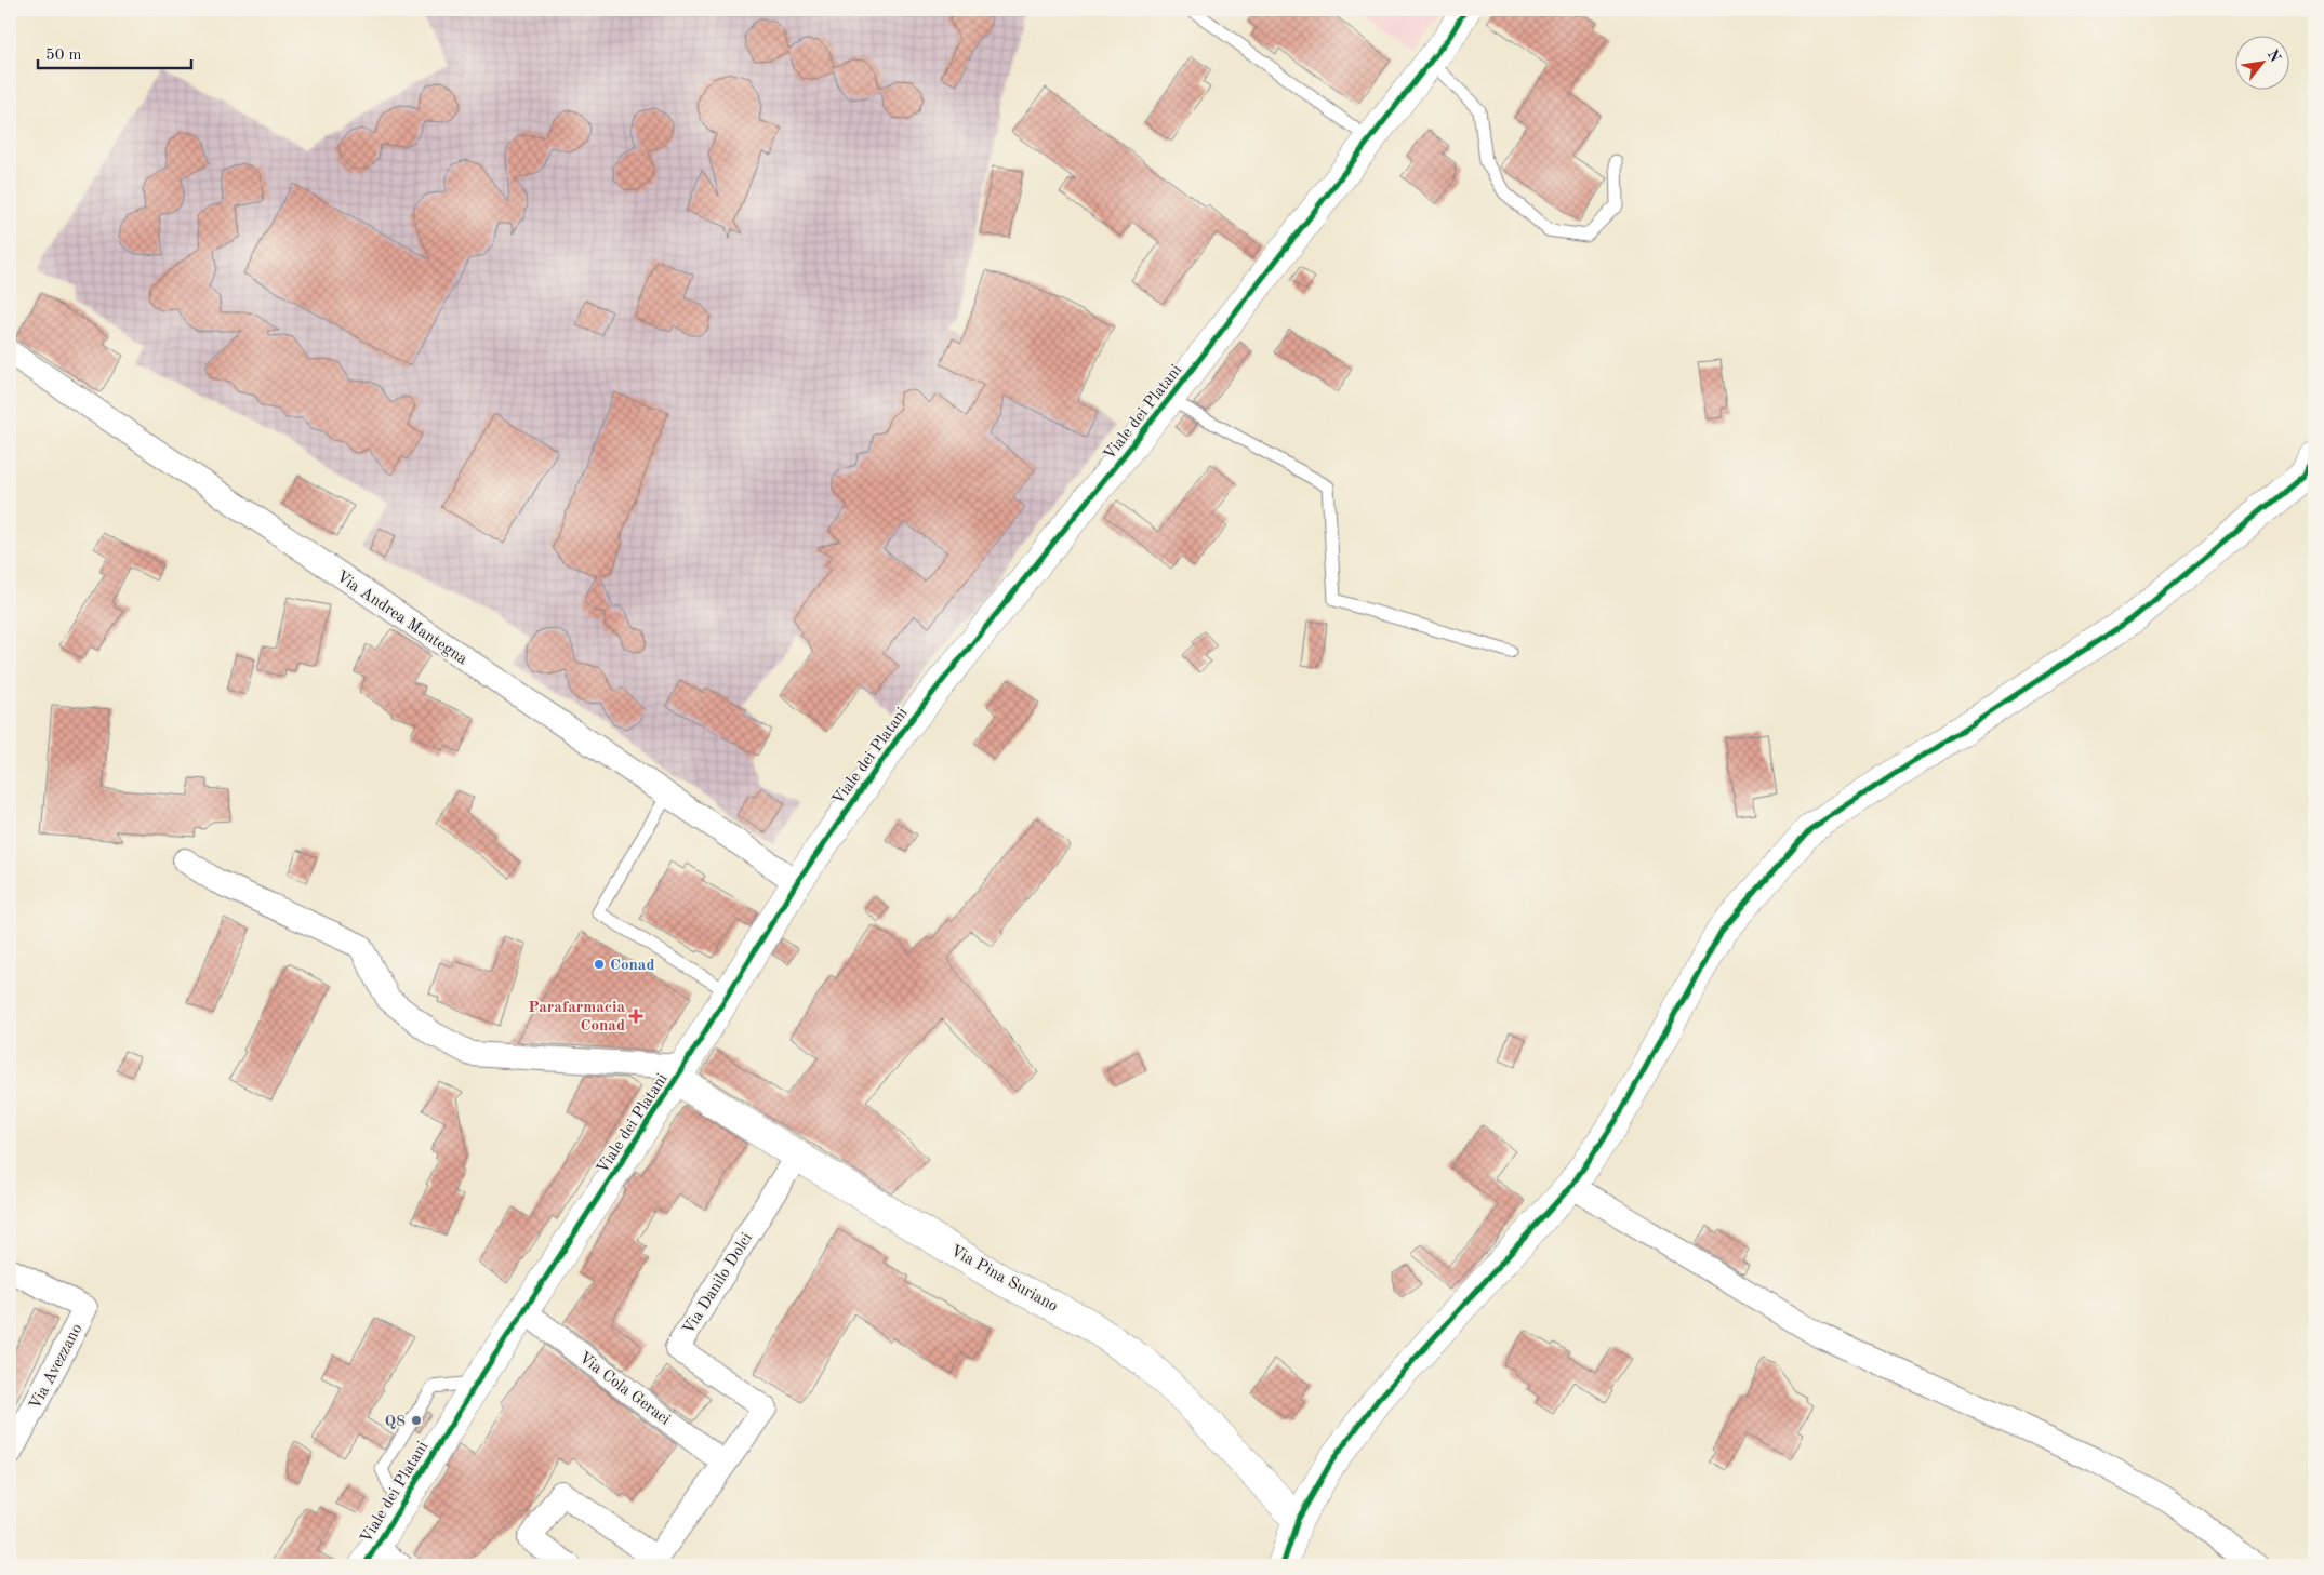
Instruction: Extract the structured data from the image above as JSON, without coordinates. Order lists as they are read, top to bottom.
{
  "streets": {
    "street": [
      "Viale dei Platani",
      "Via Andrea Mantegna",
      "Via Pina Suriano",
      "Via Danilo Dolci",
      "Via Avezzano",
      "Via Cola Geraci"
    ]
  },
  "crossings": [
    ["Viale dei Platani", "Via Andrea Mantegna"],
    ["Viale dei Platani", "Via Pina Suriano"],
    ["Viale dei Platani", "Via Cola Geraci"],
    ["Via Pina Suriano", "Via Danilo Dolci"],
    ["Via Danilo Dolci", "Via Cola Geraci"]
  ],
  "places": {
    "other": ["Conad", "Q8"],
    "health": ["Parafarmacia Conad"]
  },
  "scale_bar": "50 m",
  "north": "top right"
}
